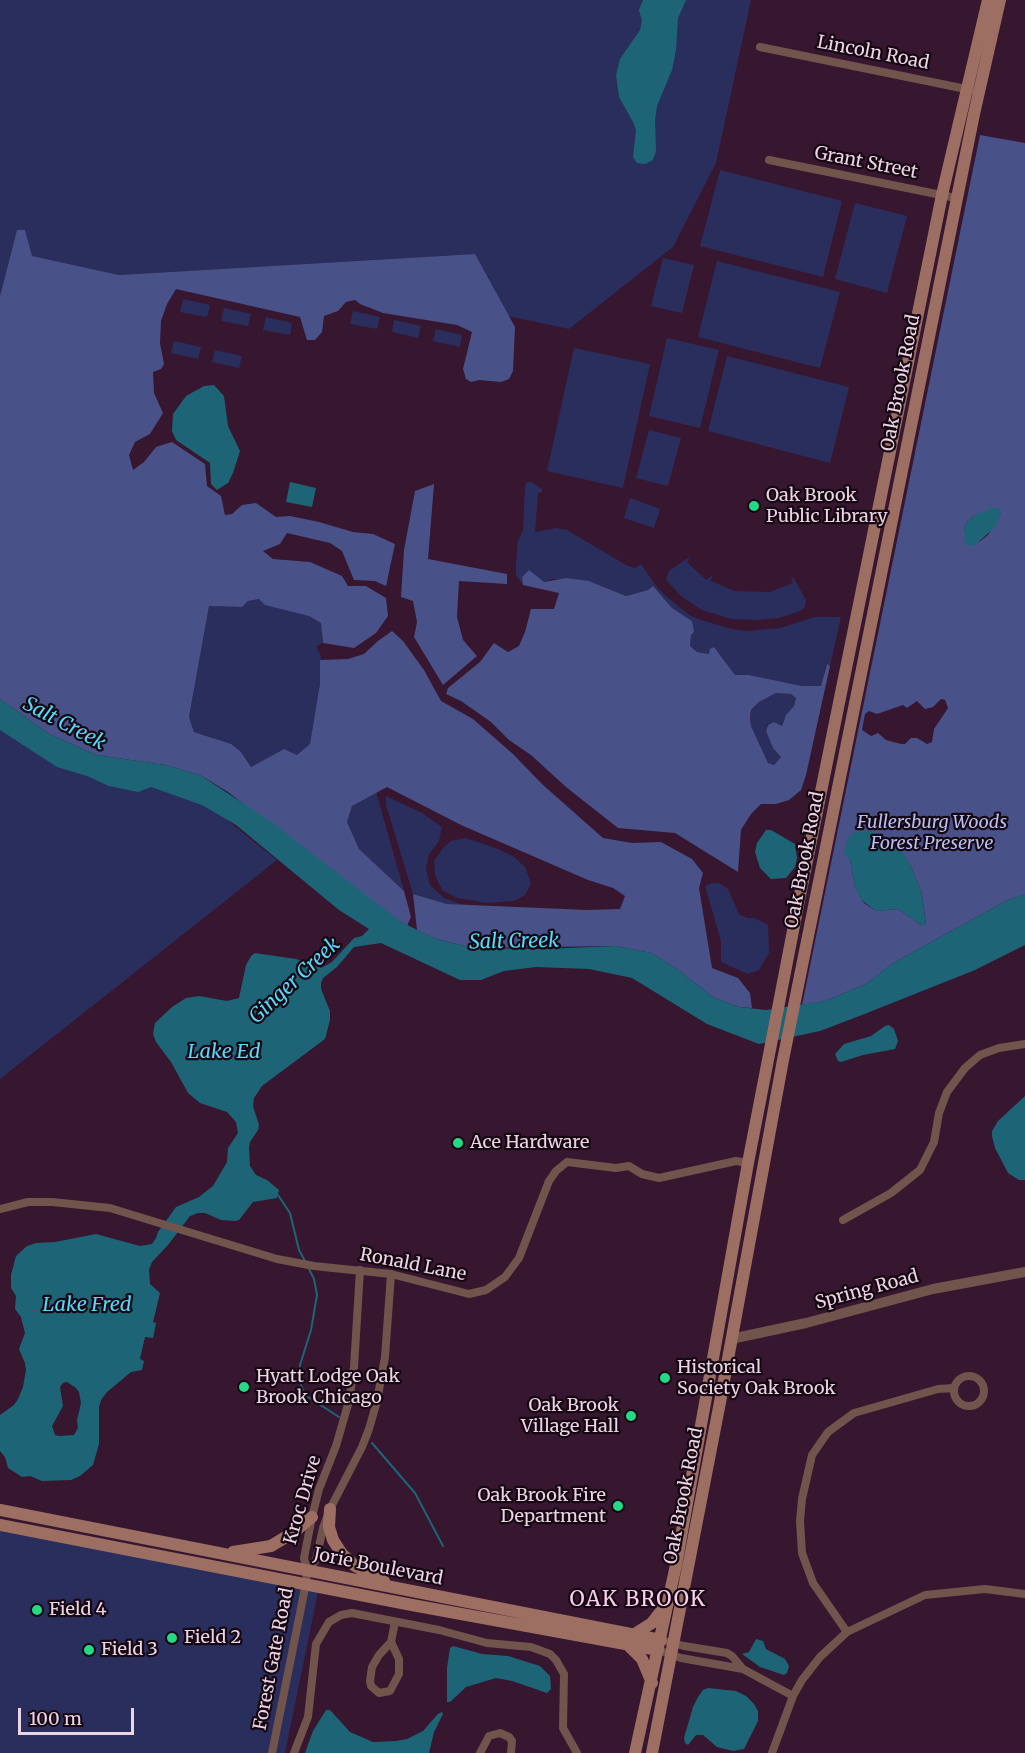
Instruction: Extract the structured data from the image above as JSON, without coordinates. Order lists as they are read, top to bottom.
{
  "streets": {
    "main road": ["Oak Brook Road", "Jorie Boulevard"],
    "street": [
      "Lincoln Road",
      "Grant Street",
      "Ronald Lane",
      "Spring Road",
      "Kroc Drive",
      "Forest Gate Road"
    ]
  },
  "crossings": [
    ["Lincoln Road", "Oak Brook Road"],
    ["Grant Street", "Oak Brook Road"],
    ["Oak Brook Road", "Ronald Lane"],
    ["Oak Brook Road", "Spring Road"],
    ["Oak Brook Road", "Jorie Boulevard"],
    ["Ronald Lane", "Kroc Drive"],
    ["Kroc Drive", "Jorie Boulevard"],
    ["Kroc Drive", "Forest Gate Road"],
    ["Jorie Boulevard", "Forest Gate Road"]
  ],
  "districts": ["OAK BROOK"],
  "water": [
    "Salt Creek",
    "Ginger Creek",
    "Lake Ed",
    "Lake Fred"
  ],
  "parks": ["Fullersburg Woods Forest Preserve"],
  "places": [
    "Oak Brook Public Library",
    "Ace Hardware",
    "Historical Society Oak Brook",
    "Hyatt Lodge Oak Brook Chicago",
    "Oak Brook Village Hall",
    "Oak Brook Fire Department",
    "Field 4",
    "Field 2",
    "Field 3"
  ],
  "scale_bar": "100 m"
}
